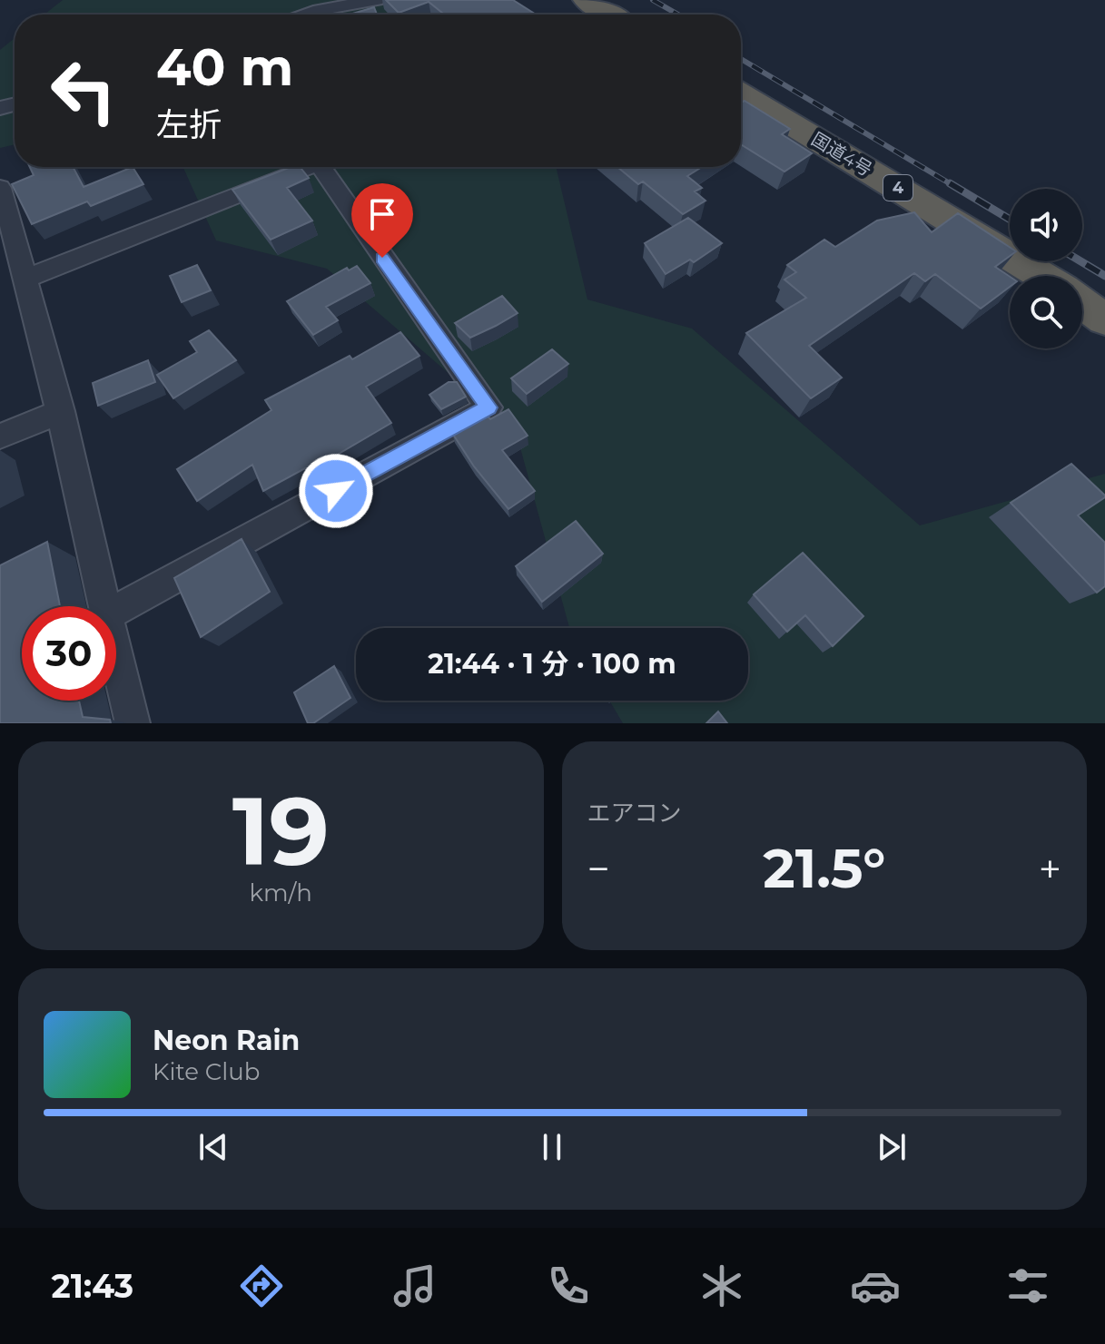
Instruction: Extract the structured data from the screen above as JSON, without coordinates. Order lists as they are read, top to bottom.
{
  "streets": {
    "highway": ["国道4号", "4"]
  },
  "page": {
    "turn": ["40 m", "左折"],
    "limit": "30",
    "trip": "21:44 · 1 分 · 100 m",
    "tile": [
      ["19", "km/h"],
      "エアコン"
    ],
    "heat": ["−", "21.5°", "+"],
    "song": ["Neon Rain", "Kite Club"],
    "tabs": "21:43"
  }
}
